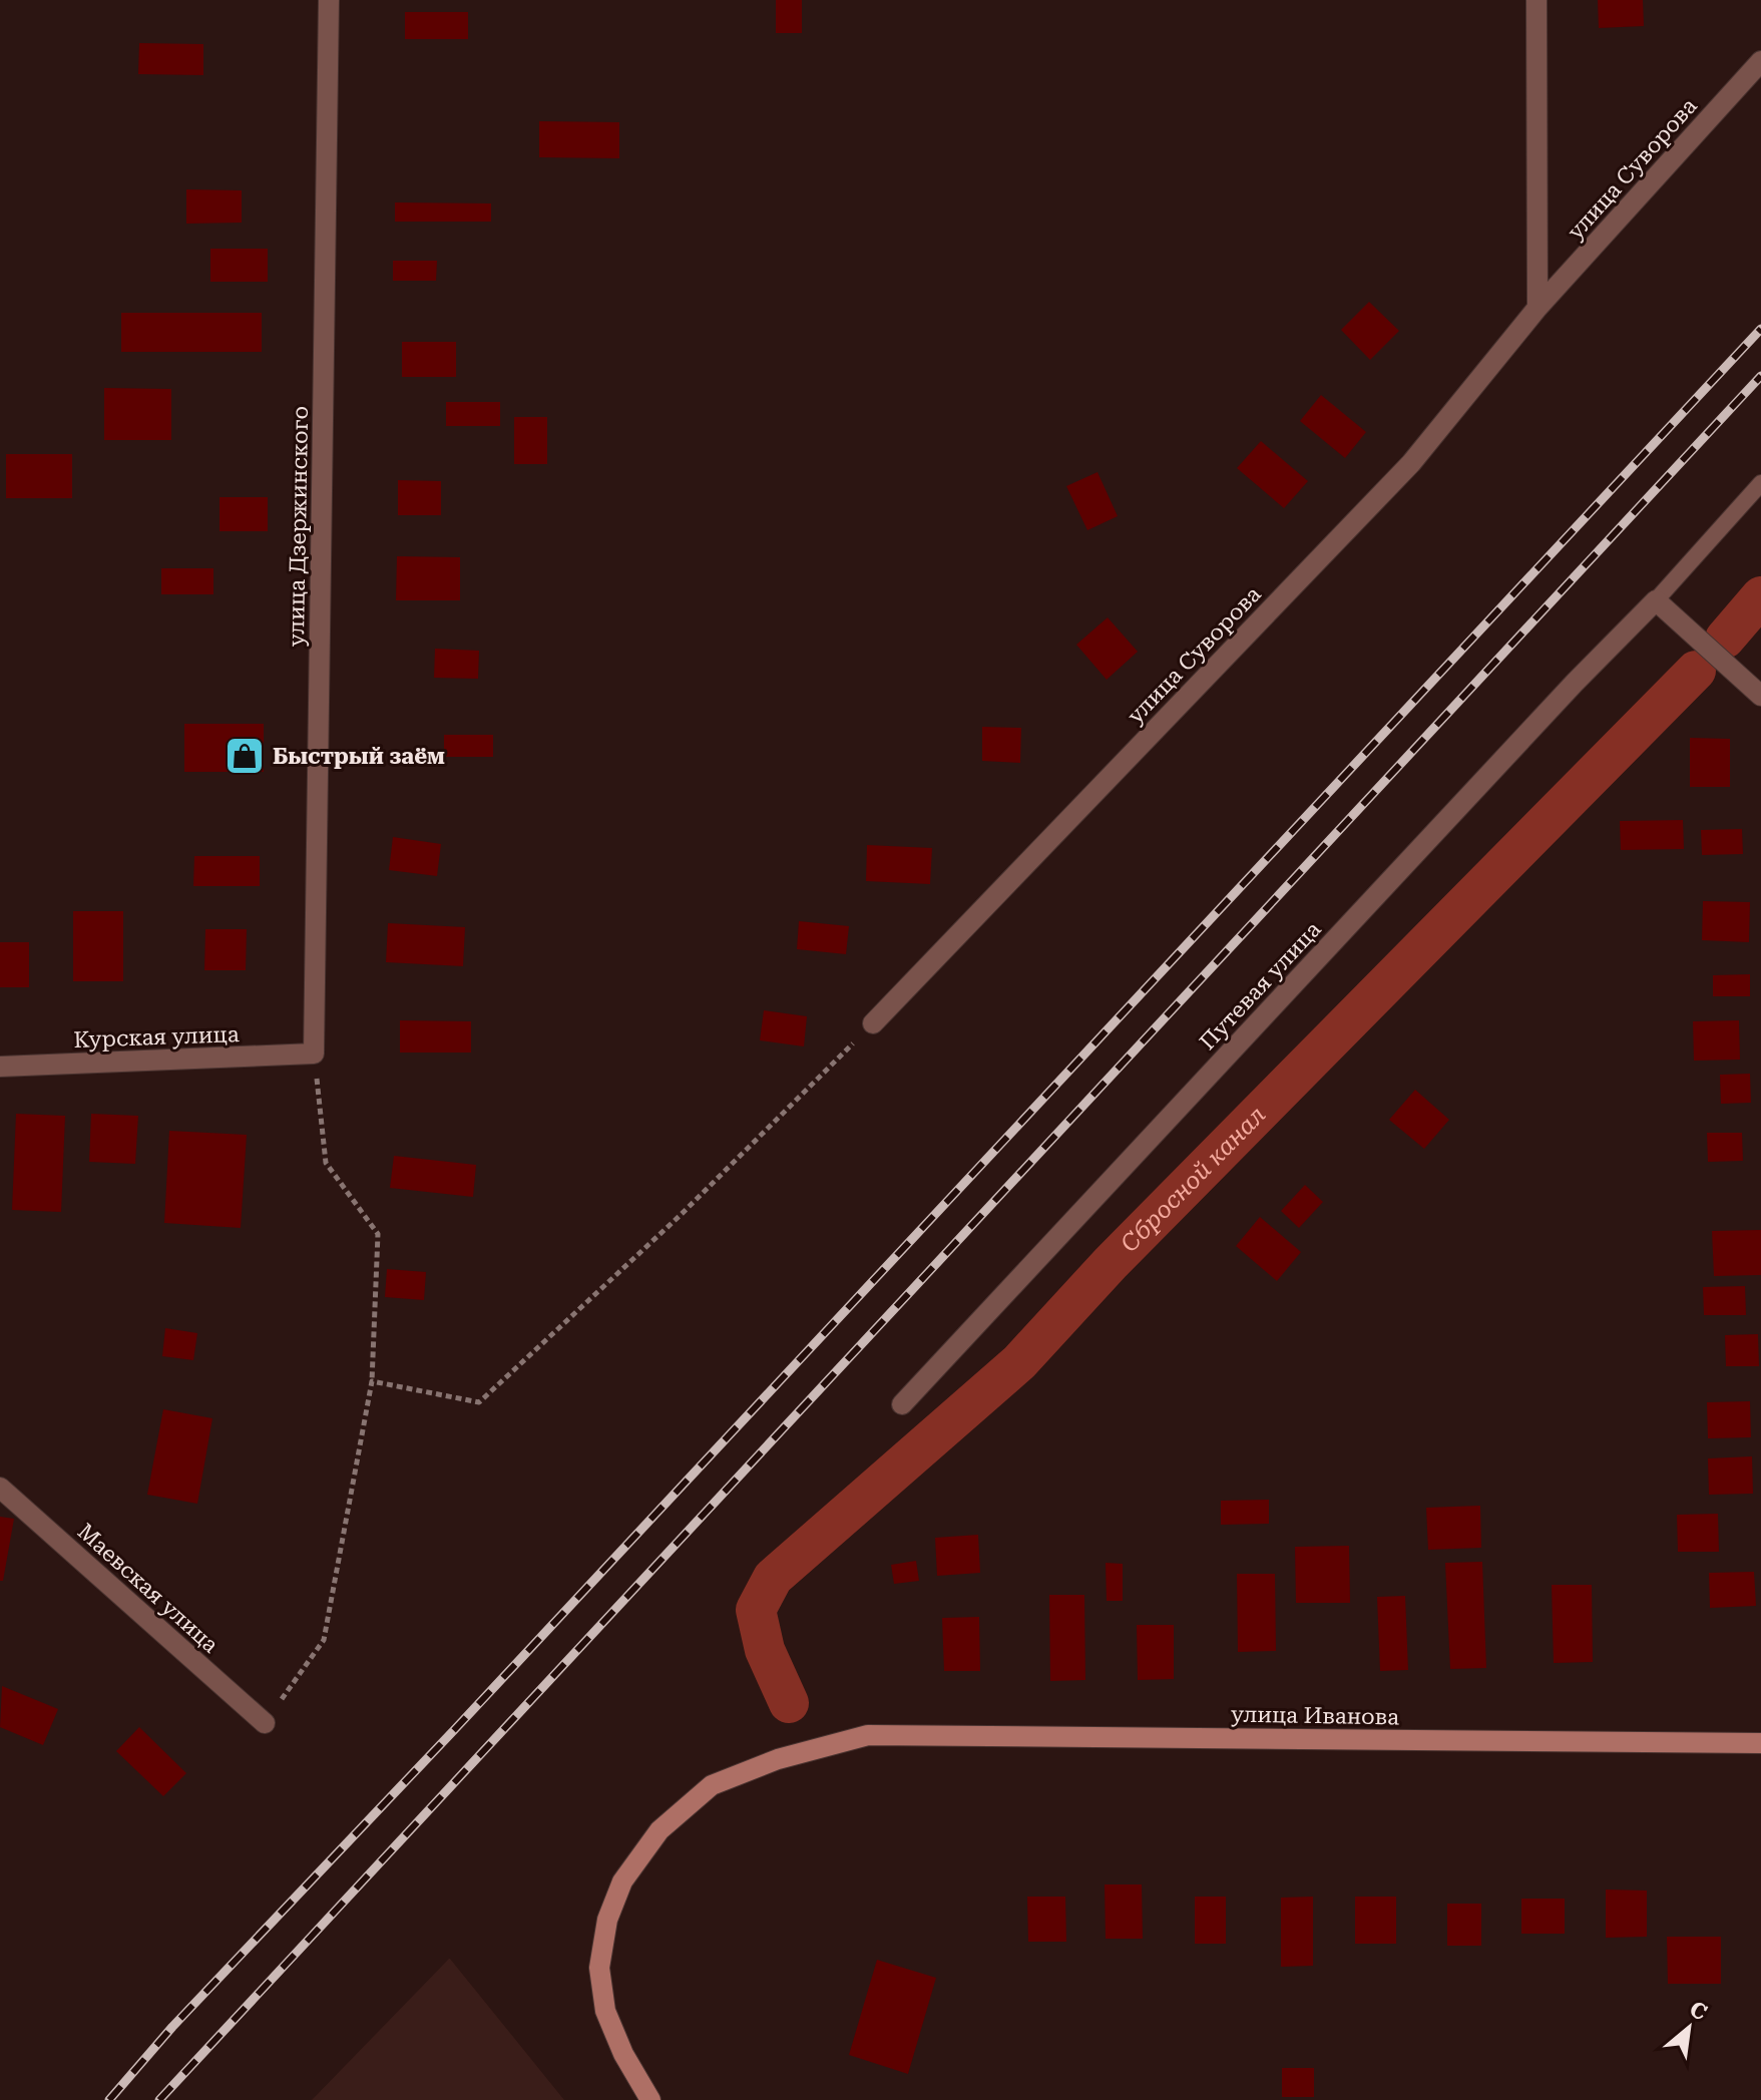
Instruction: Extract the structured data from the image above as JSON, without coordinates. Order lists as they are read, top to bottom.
{
  "streets": {
    "street": [
      "улица Суворова",
      "улица Дзержинского",
      "Путевая улица",
      "Курская улица",
      "Маевская улица",
      "улица Иванова"
    ]
  },
  "crossings": [
    ["улица Дзержинского", "Курская улица"]
  ],
  "water": ["Сбросной канал"],
  "places": {
    "shop": ["Быстрый заём"]
  },
  "north": "top right"
}
